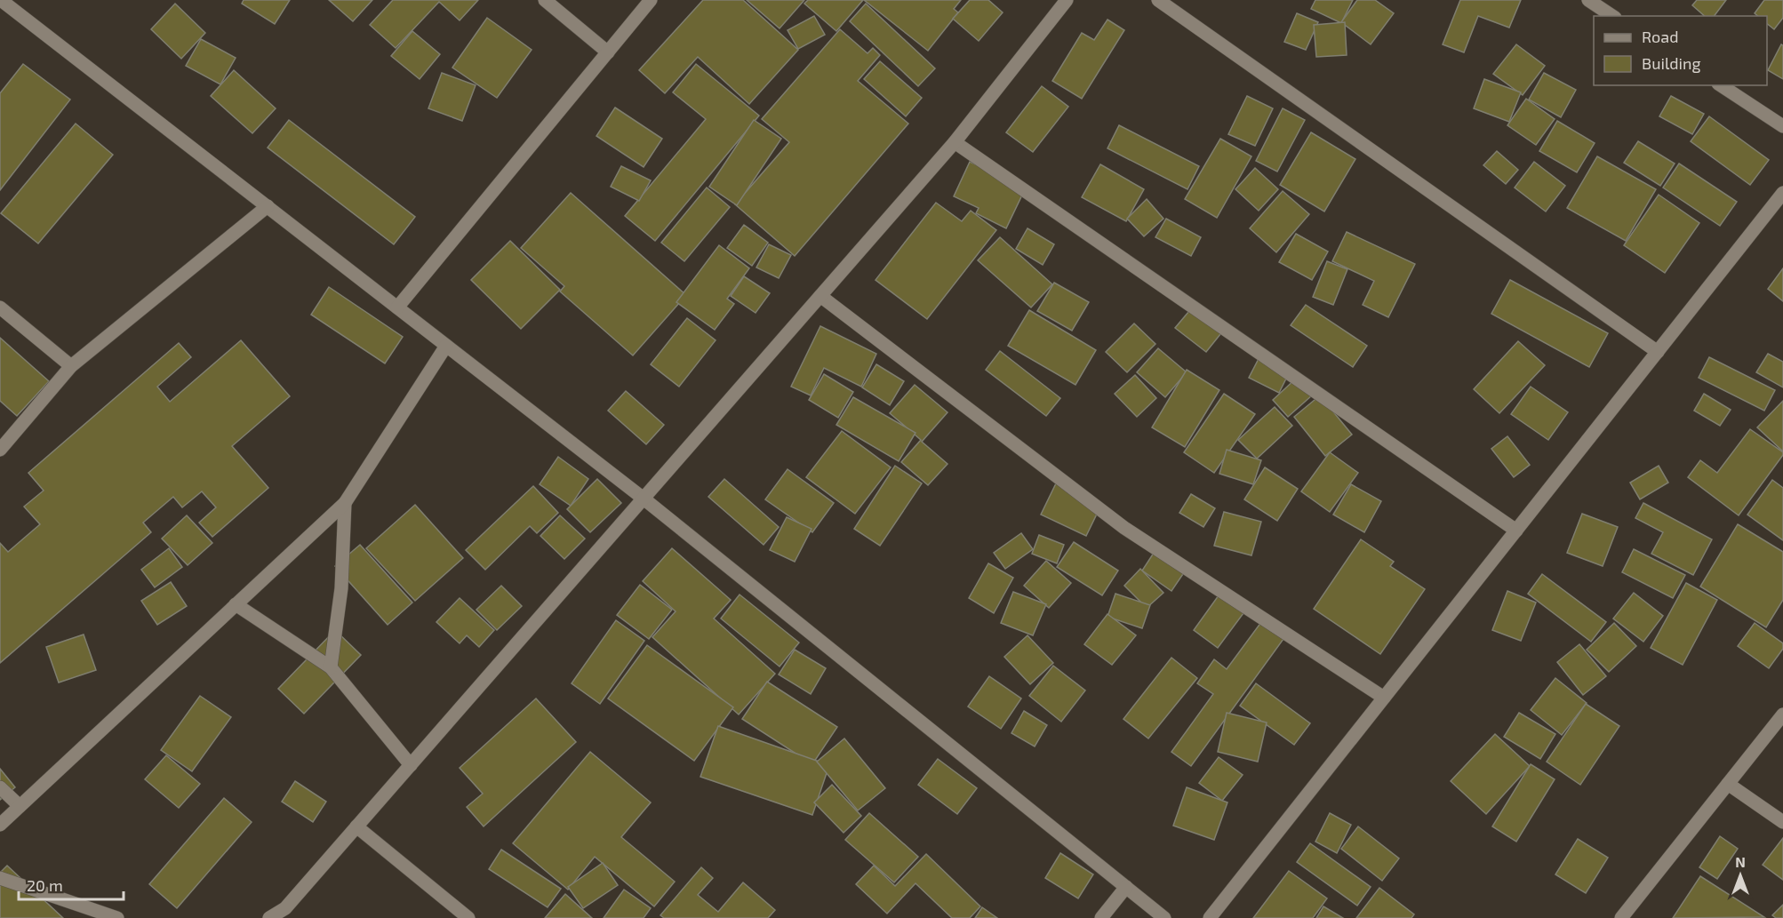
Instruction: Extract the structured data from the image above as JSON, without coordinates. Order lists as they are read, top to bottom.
{
  "legend": ["Road", "Building"],
  "scale_bar": "20 m",
  "north": "top"
}
